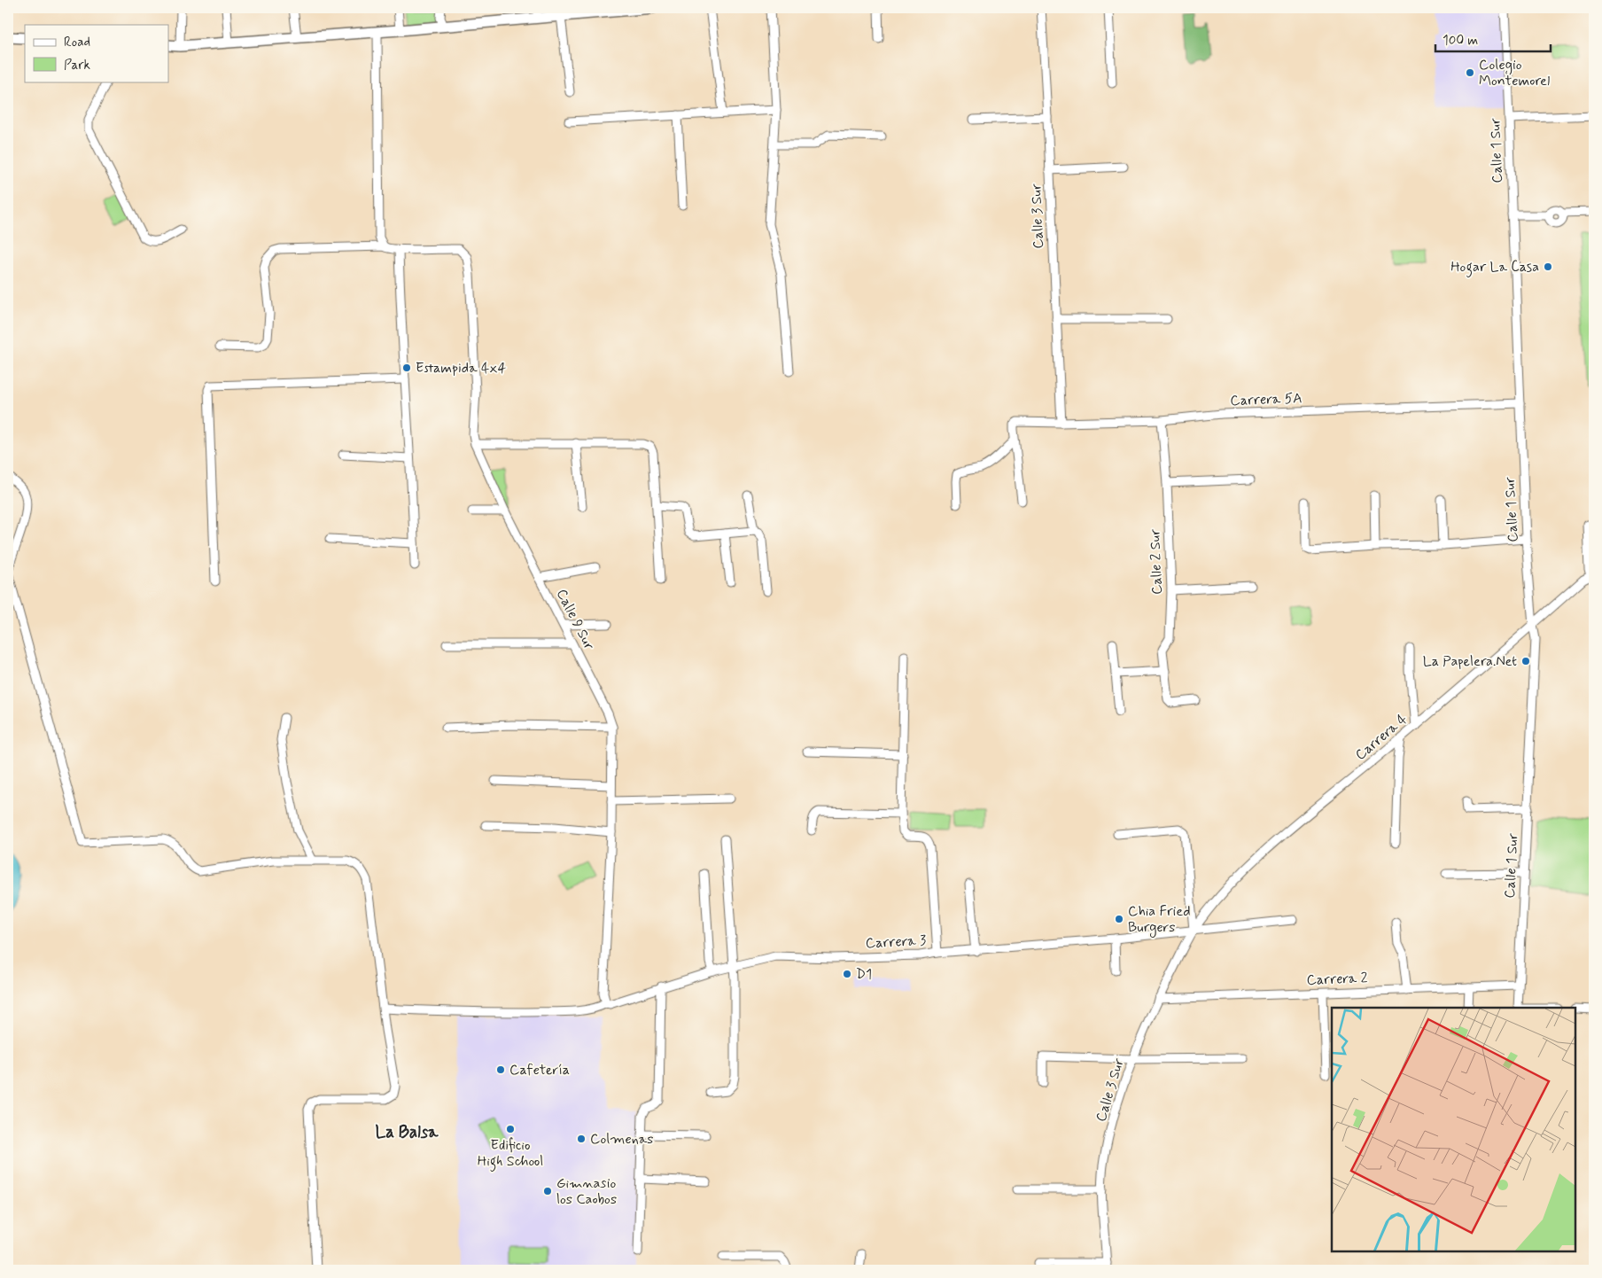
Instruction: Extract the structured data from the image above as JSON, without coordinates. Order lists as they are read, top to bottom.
{
  "streets": {
    "street": [
      "Calle 1 Sur",
      "Calle 3 Sur",
      "Carrera 5A",
      "Calle 2 Sur",
      "Calle 9 Sur",
      "Carrera 4",
      "Carrera 3",
      "Carrera 2"
    ]
  },
  "crossings": [
    ["Calle 1 Sur", "Carrera 5A"],
    ["Calle 1 Sur", "Carrera 4"],
    ["Calle 1 Sur", "Carrera 2"],
    ["Calle 3 Sur", "Carrera 5A"],
    ["Calle 3 Sur", "Carrera 4"],
    ["Calle 3 Sur", "Carrera 3"],
    ["Calle 3 Sur", "Carrera 2"],
    ["Carrera 5A", "Calle 2 Sur"],
    ["Calle 9 Sur", "Carrera 3"],
    ["Carrera 4", "Carrera 3"]
  ],
  "districts": ["La Balsa"],
  "places": [
    "Colegio Montemorel",
    "Hogar La Casa",
    "Estampida 4x4",
    "La Papelera.Net",
    "Chia Fried Burgers",
    "D1",
    "Cafetería",
    "Edificio High School",
    "Colmenas",
    "Gimnasio los Caobos"
  ],
  "legend": ["Road", "Park"],
  "scale_bar": "100 m"
}
